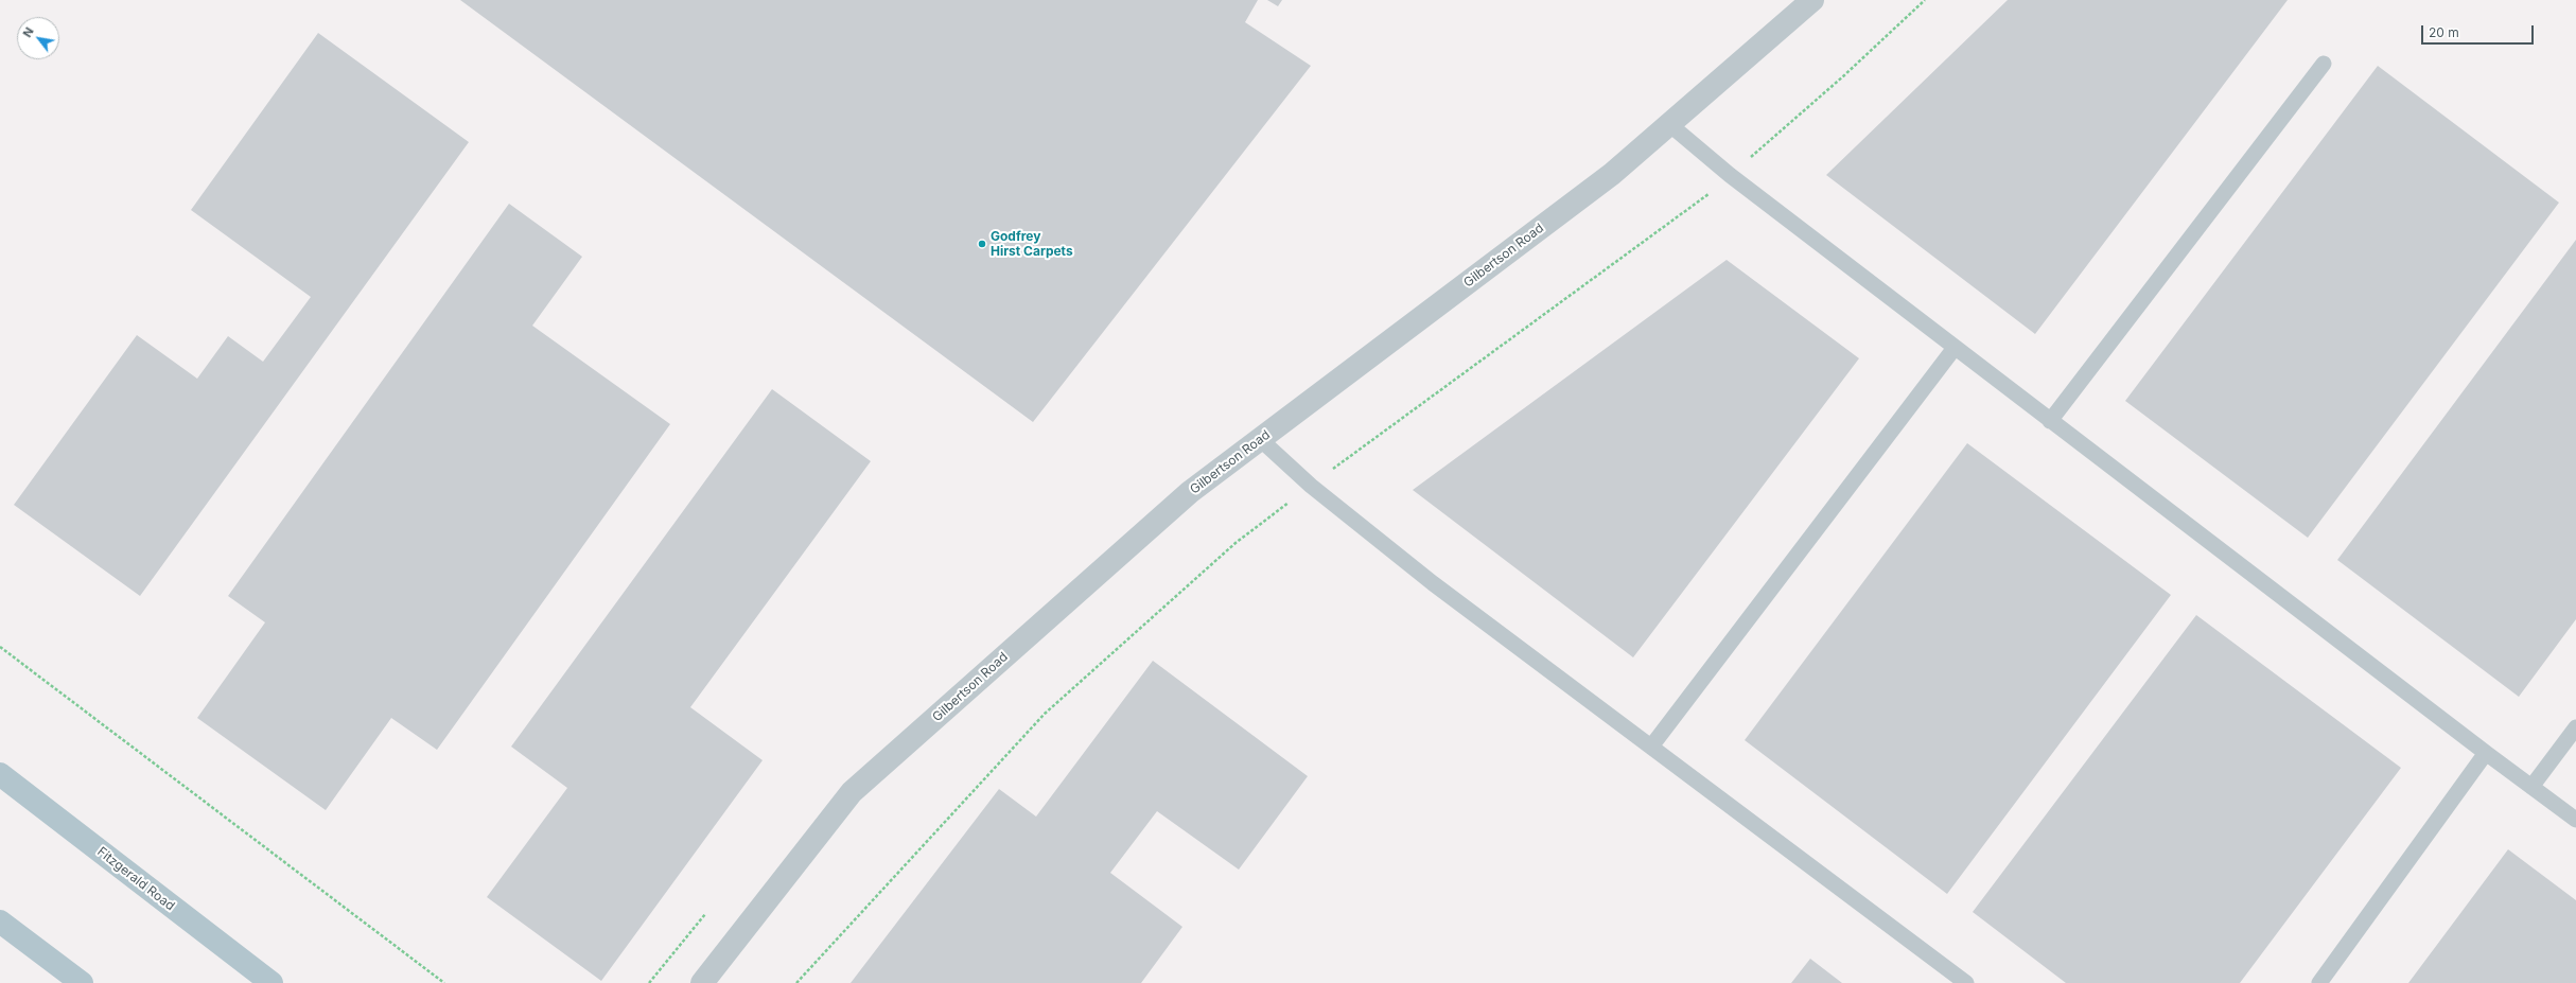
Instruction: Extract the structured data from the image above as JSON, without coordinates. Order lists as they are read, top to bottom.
{
  "streets": {
    "main road": ["Fitzgerald Road"],
    "street": ["Gilbertson Road"]
  },
  "places": ["Godfrey Hirst Carpets"],
  "scale_bar": "20 m",
  "north": "top left"
}
